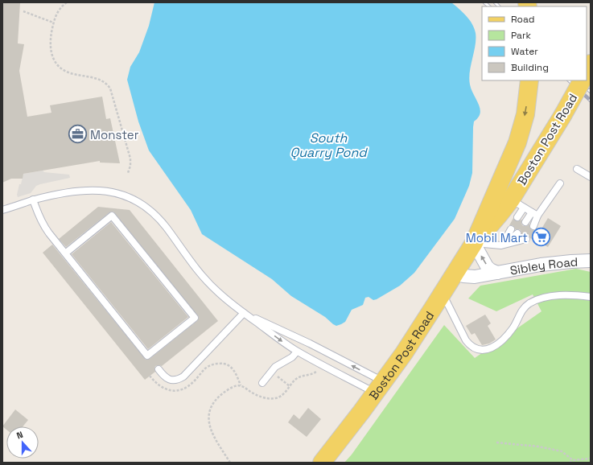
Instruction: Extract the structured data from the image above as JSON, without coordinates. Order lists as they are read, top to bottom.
{
  "streets": {
    "main road": ["Boston Post Road"],
    "street": ["Sibley Road"]
  },
  "crossings": [
    ["Boston Post Road", "Sibley Road"]
  ],
  "water": ["South Quarry Pond"],
  "places": {
    "office": ["Monster"],
    "supermarket": ["Mobil Mart"]
  },
  "legend": [
    "Road",
    "Park",
    "Water",
    "Building"
  ],
  "north": "top"
}
